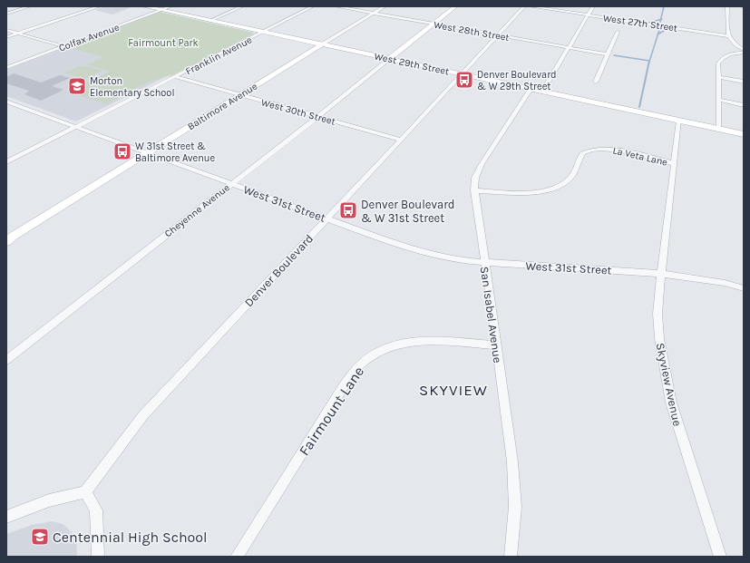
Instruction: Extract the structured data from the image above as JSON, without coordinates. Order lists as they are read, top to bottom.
{
  "streets": {
    "street": [
      "West 27th Street",
      "West 28th Street",
      "Colfax Avenue",
      "Franklin Avenue",
      "West 29th Street",
      "Baltimore Avenue",
      "West 30th Street",
      "La Veta Lane",
      "West 31st Street",
      "Cheyenne Avenue",
      "Denver Boulevard",
      "San Isabel Avenue",
      "Skyview Avenue",
      "Fairmount Lane"
    ]
  },
  "crossings": [
    ["West 28th Street", "Baltimore Avenue"],
    ["West 28th Street", "Cheyenne Avenue"],
    ["West 28th Street", "Denver Boulevard"],
    ["Colfax Avenue", "West 29th Street"],
    ["Franklin Avenue", "West 29th Street"],
    ["Franklin Avenue", "West 30th Street"],
    ["Franklin Avenue", "West 31st Street"],
    ["West 29th Street", "Baltimore Avenue"],
    ["West 29th Street", "Cheyenne Avenue"],
    ["West 29th Street", "Denver Boulevard"],
    ["West 29th Street", "San Isabel Avenue"],
    ["West 29th Street", "Skyview Avenue"],
    ["Baltimore Avenue", "West 30th Street"],
    ["Baltimore Avenue", "West 31st Street"],
    ["West 30th Street", "Cheyenne Avenue"],
    ["West 30th Street", "Denver Boulevard"],
    ["La Veta Lane", "San Isabel Avenue"],
    ["La Veta Lane", "Skyview Avenue"],
    ["West 31st Street", "Cheyenne Avenue"],
    ["West 31st Street", "Denver Boulevard"],
    ["West 31st Street", "San Isabel Avenue"],
    ["West 31st Street", "Skyview Avenue"],
    ["San Isabel Avenue", "Fairmount Lane"]
  ],
  "districts": ["SKYVIEW"],
  "parks": ["Fairmount Park"],
  "places": {
    "bus stop": ["Denver Boulevard & W 29th Street", "W 31st Street & Baltimore Avenue", "Denver Boulevard & W 31st Street"],
    "school or university": ["Morton Elementary School", "Centennial High School"]
  }
}
